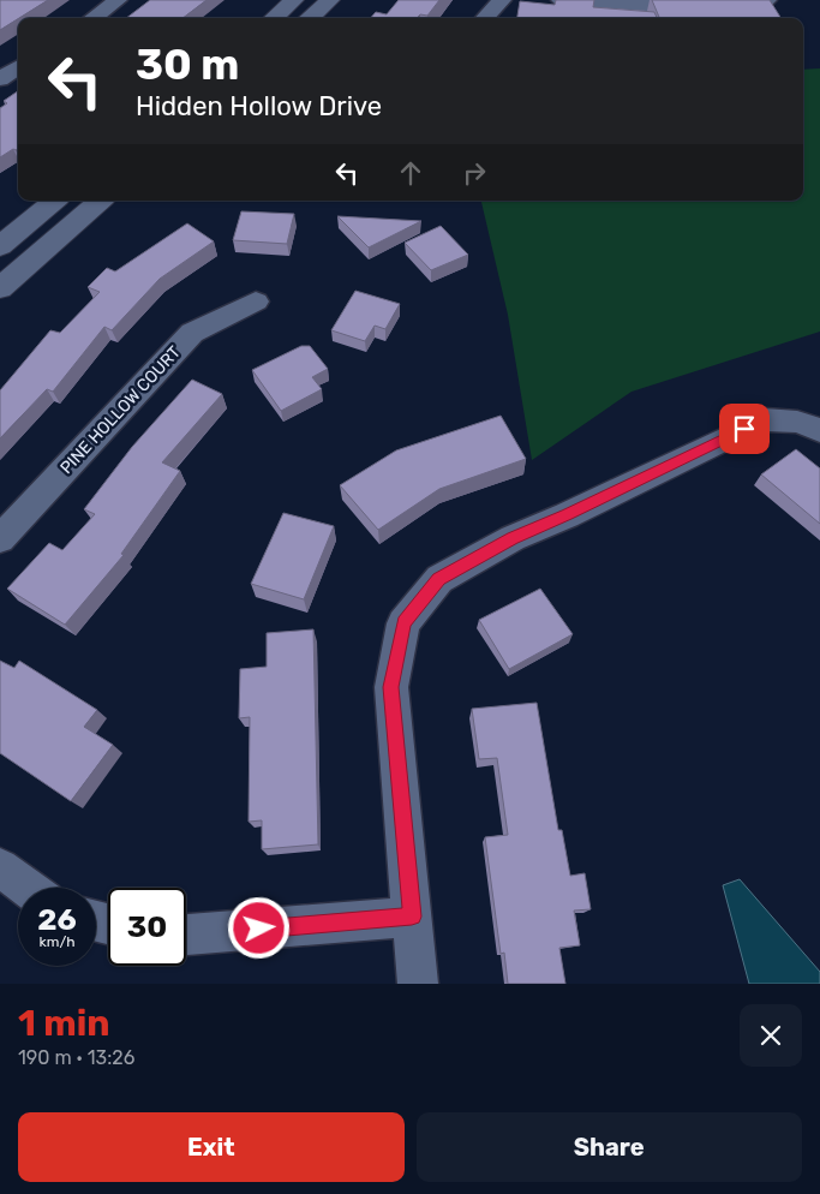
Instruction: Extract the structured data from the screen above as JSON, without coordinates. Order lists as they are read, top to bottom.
{
  "streets": {
    "street": ["PINE HOLLOW COURT"]
  },
  "page": {
    "turn": ["30 m", "Hidden Hollow Drive"],
    "speed": "26 km/h",
    "limit": "30",
    "heading": ["1 min", "190 m · 13:26"],
    "buttons": ["Exit", "Share"]
  }
}
